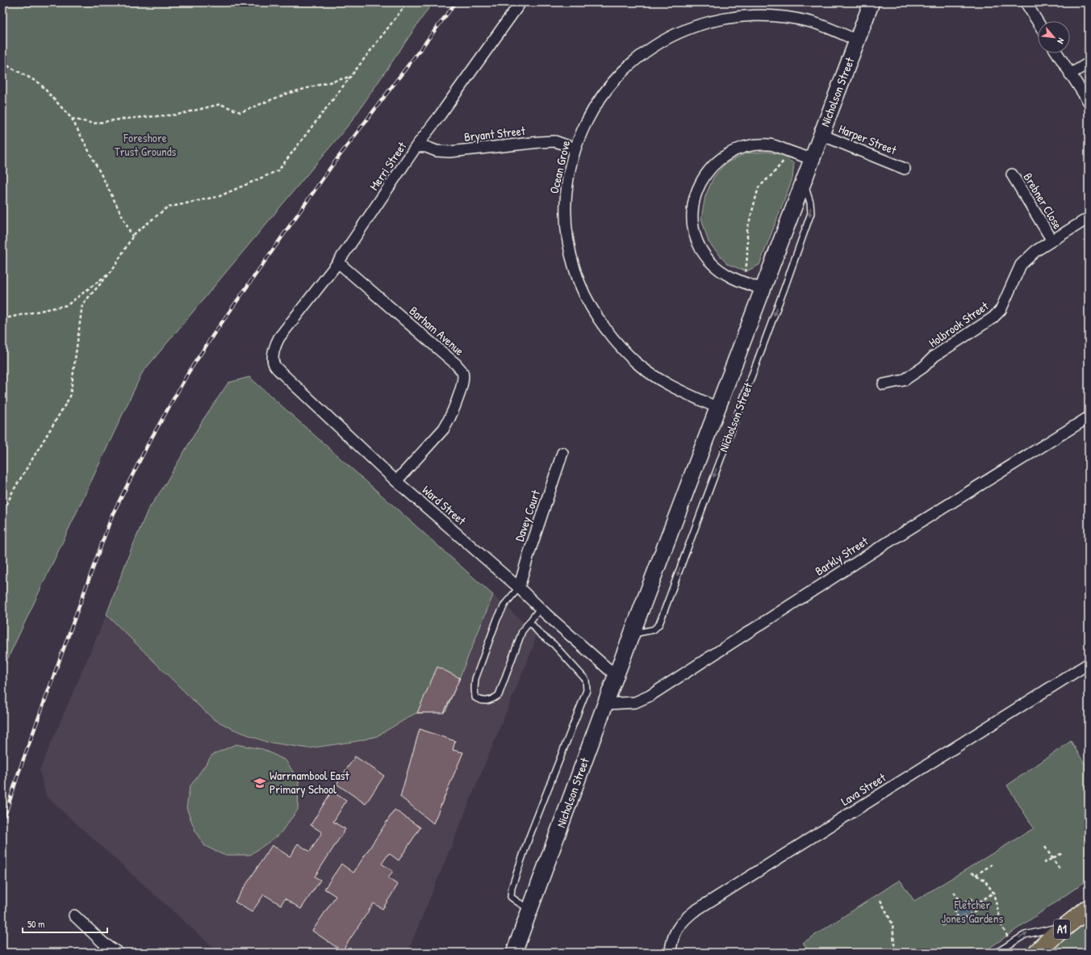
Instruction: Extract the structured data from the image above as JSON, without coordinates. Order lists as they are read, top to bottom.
{
  "streets": {
    "highway": ["A1"],
    "street": [
      "Nicholson Street",
      "Bryant Street",
      "Harper Street",
      "Merri Street",
      "Ocean Grove",
      "Brebner Close",
      "Holbrook Street",
      "Barham Avenue",
      "Ward Street",
      "Davey Court",
      "Barkly Street",
      "Lava Street"
    ]
  },
  "crossings": [
    ["Nicholson Street", "Harper Street"],
    ["Nicholson Street", "Ocean Grove"],
    ["Nicholson Street", "Ward Street"],
    ["Nicholson Street", "Barkly Street"],
    ["Bryant Street", "Merri Street"],
    ["Bryant Street", "Ocean Grove"],
    ["Merri Street", "Barham Avenue"],
    ["Merri Street", "Ward Street"],
    ["Brebner Close", "Holbrook Street"],
    ["Barham Avenue", "Ward Street"],
    ["Ward Street", "Davey Court"]
  ],
  "parks": ["Foreshore Trust Grounds", "Fletcher Jones Gardens"],
  "places": {
    "school or university": ["Warrnambool East Primary School"]
  },
  "scale_bar": "50 m",
  "north": "bottom right"
}
